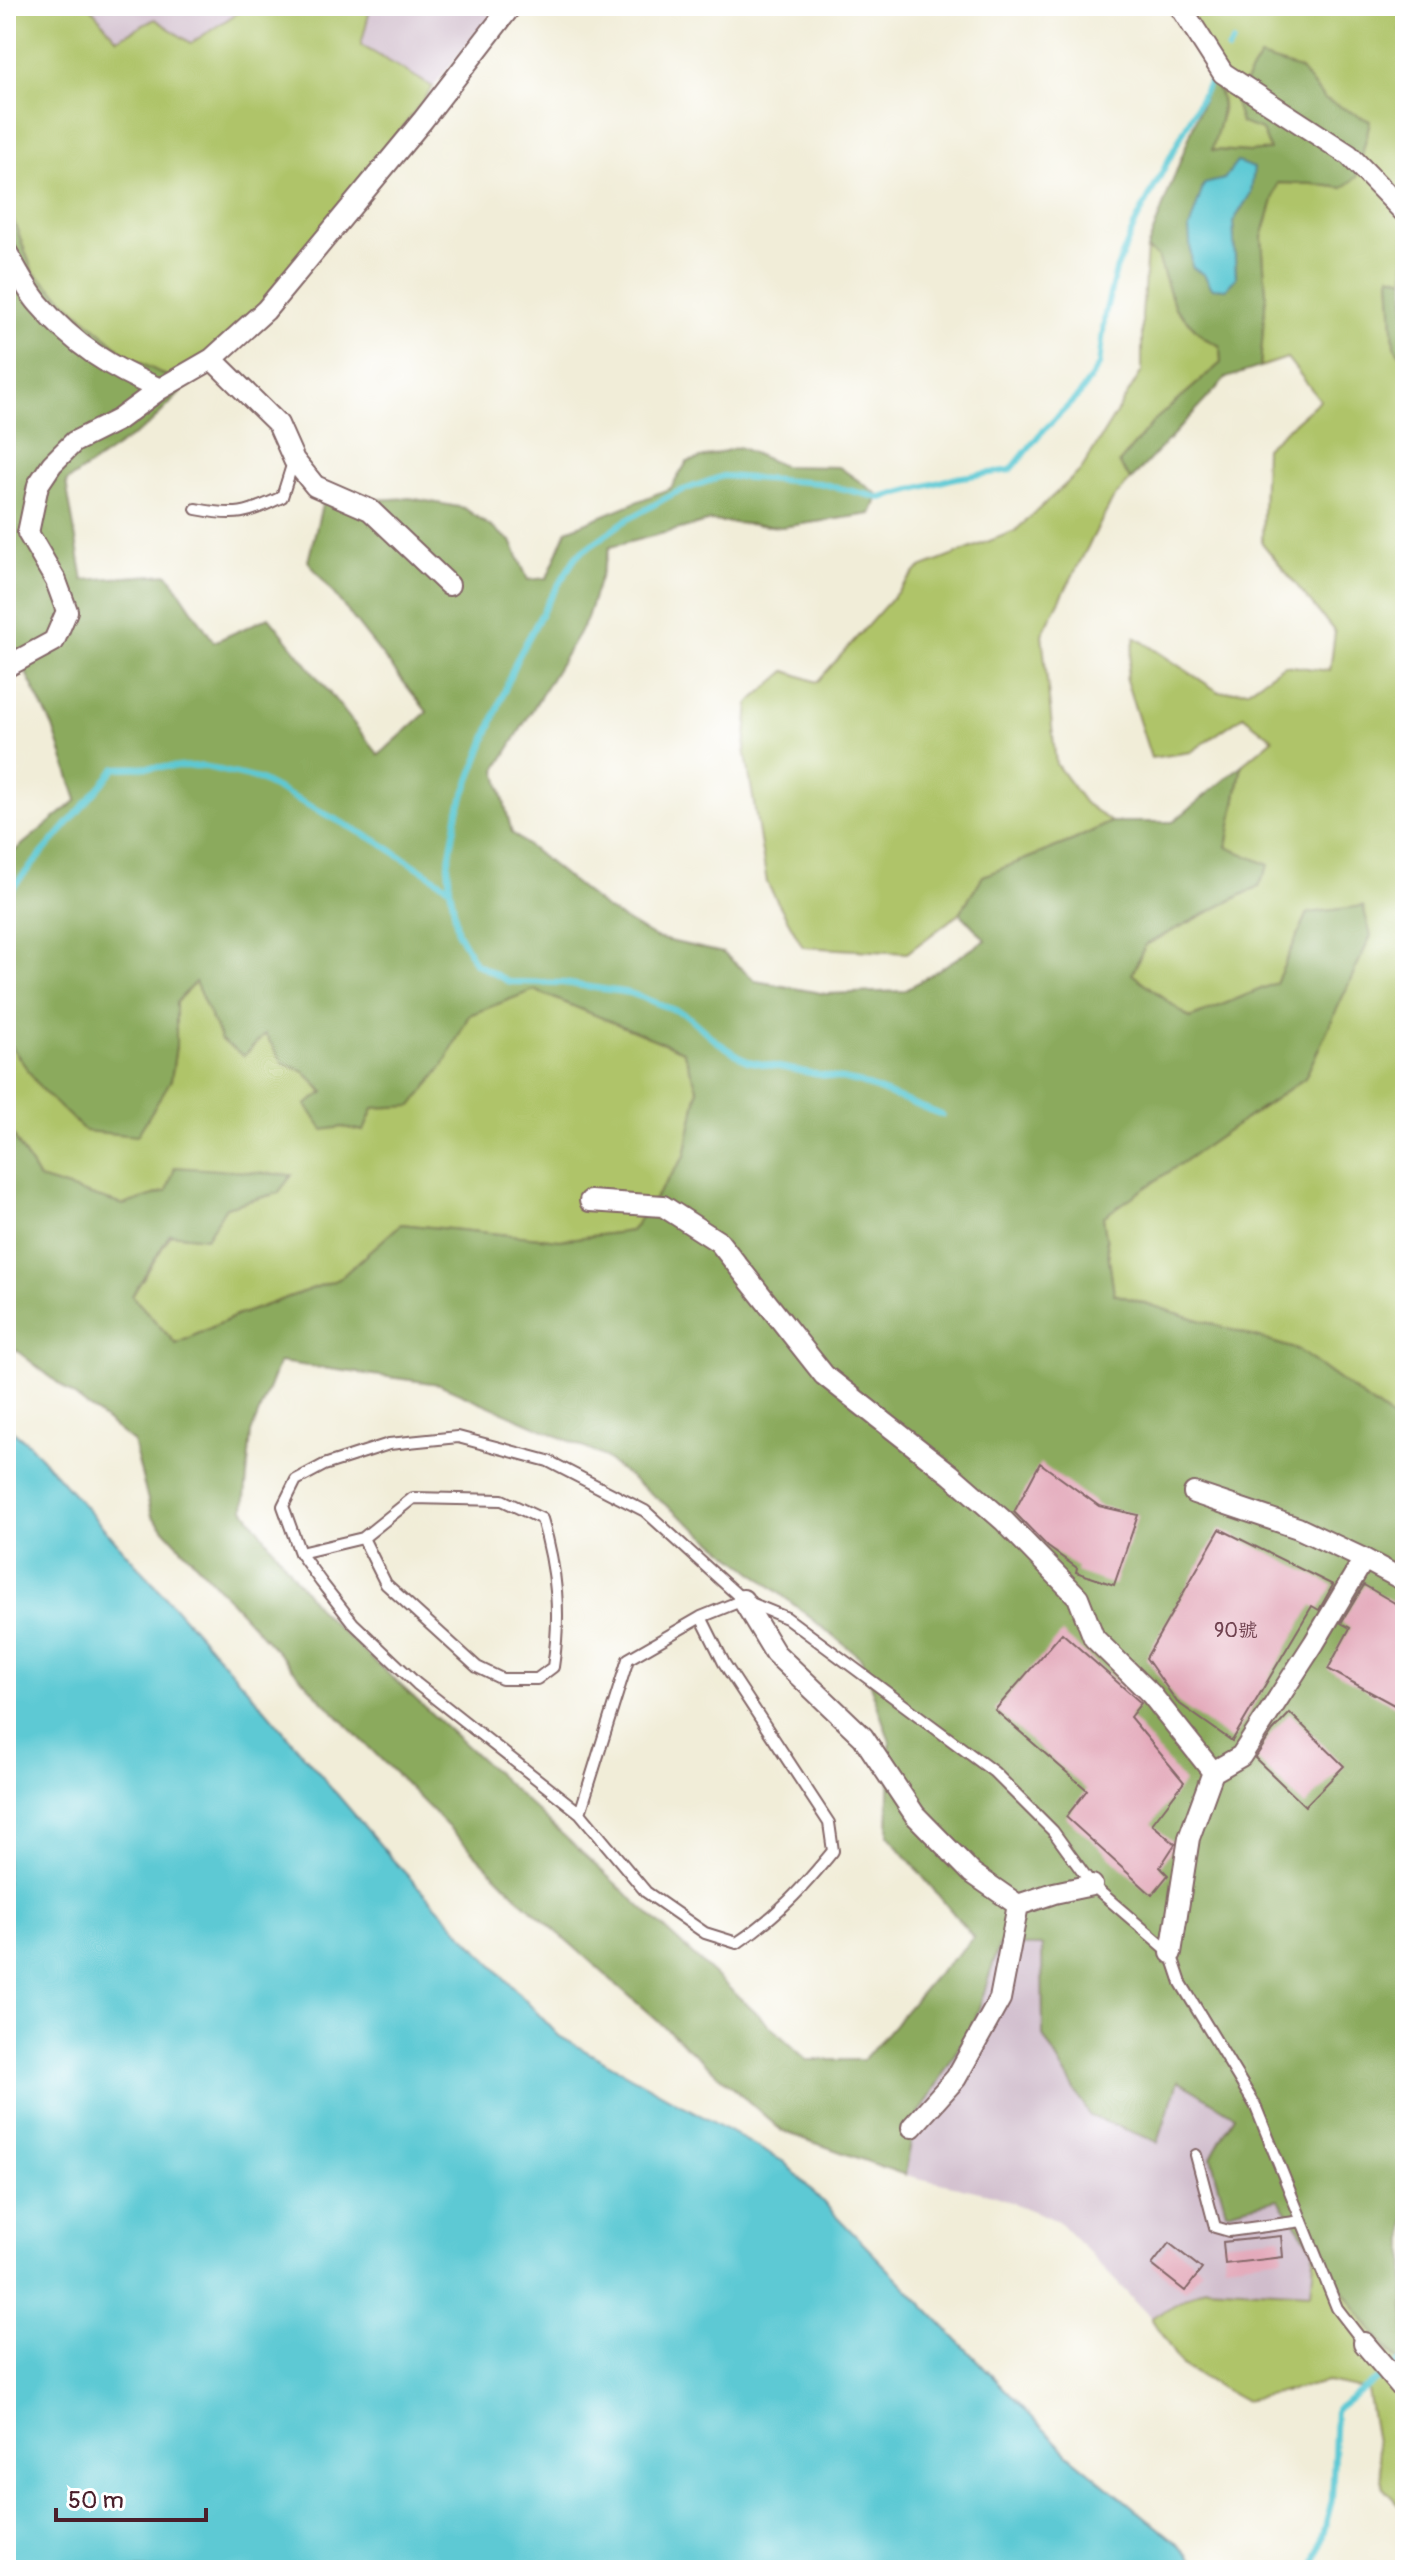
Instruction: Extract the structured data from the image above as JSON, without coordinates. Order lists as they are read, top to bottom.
{
  "house_numbers": ["90號"],
  "scale_bar": "50 m"
}
